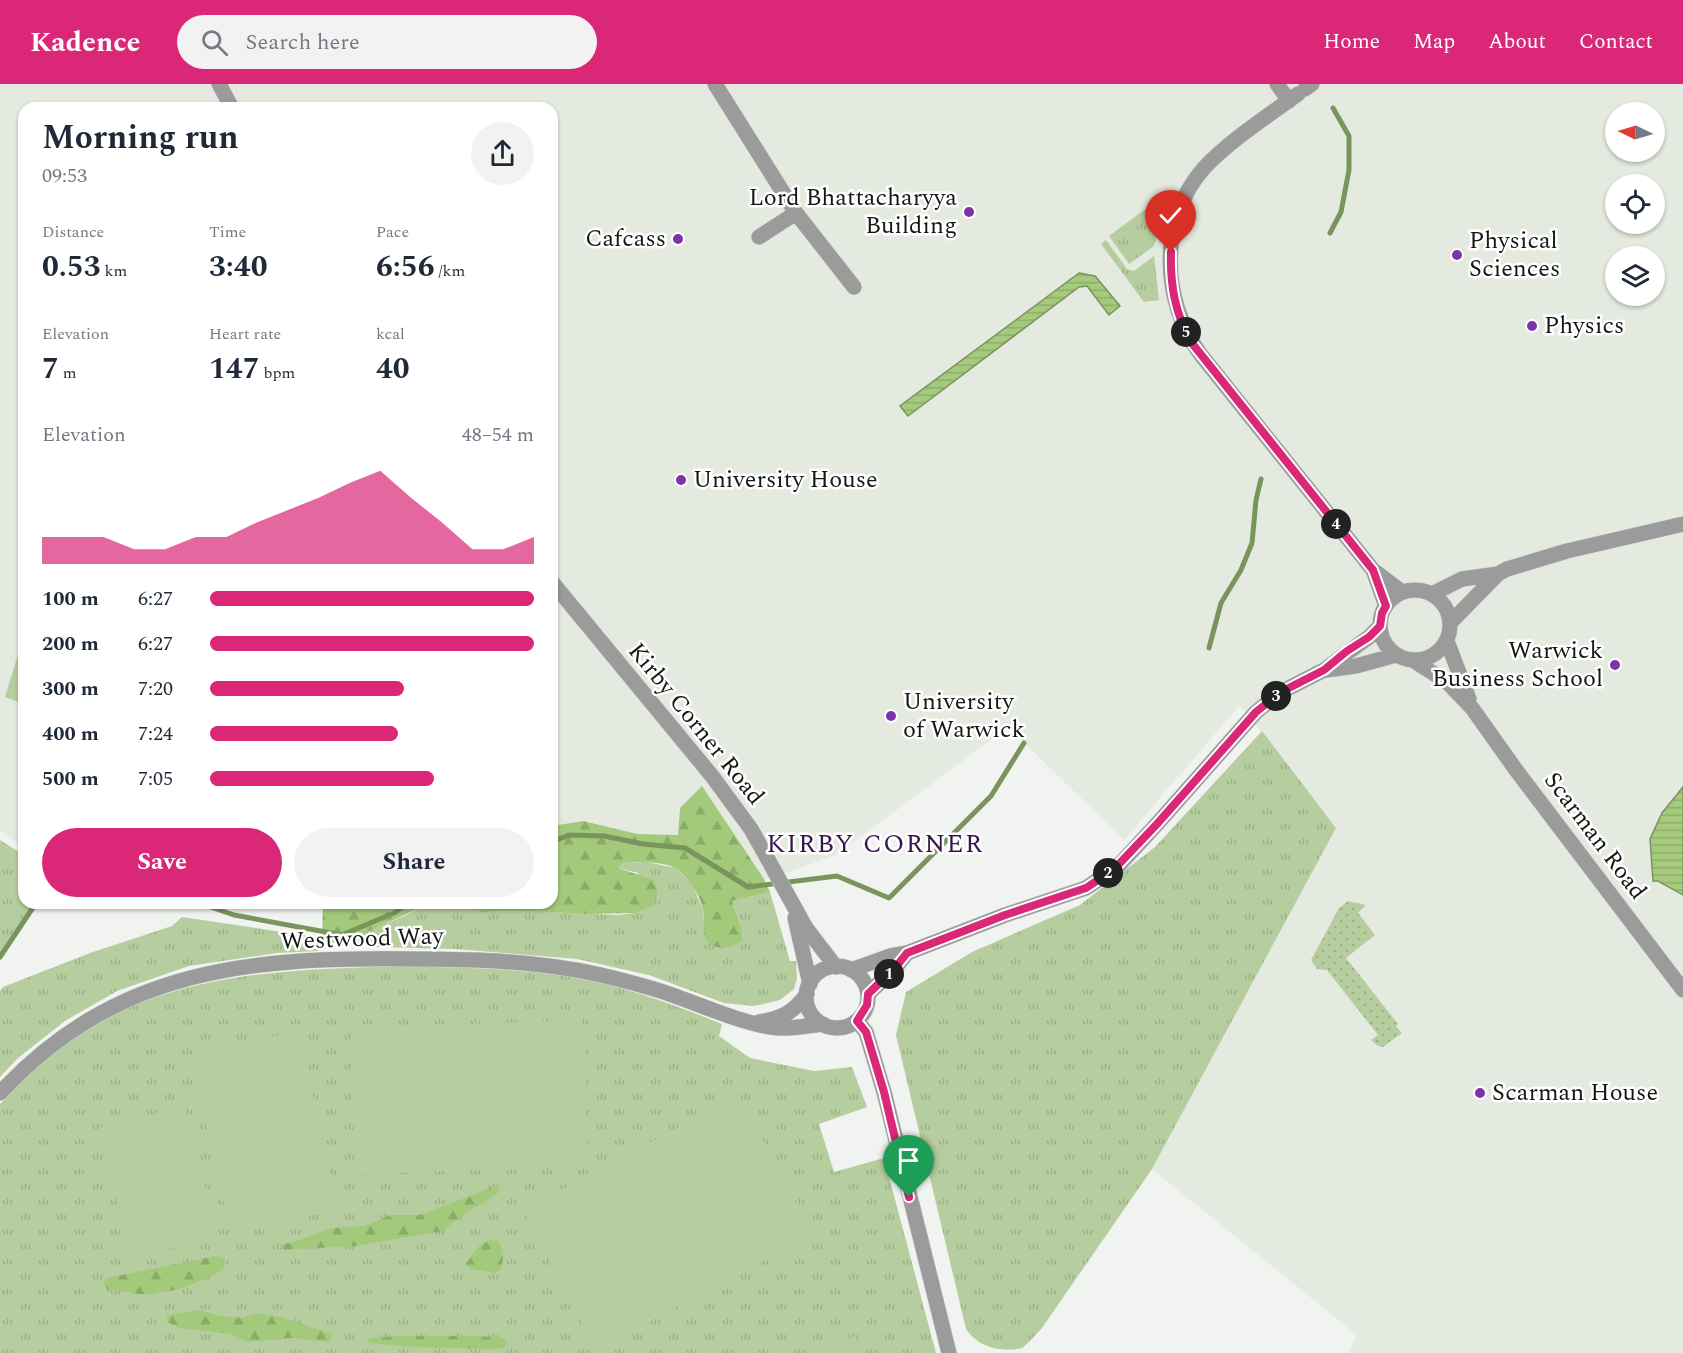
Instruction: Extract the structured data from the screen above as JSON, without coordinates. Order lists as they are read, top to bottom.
{
  "streets": {
    "street": ["Kirby Corner Road", "Scarman Road", "Westwood Way"]
  },
  "crossings": [
    ["Kirby Corner Road", "Westwood Way"]
  ],
  "districts": ["KIRBY CORNER"],
  "places": [
    "Lord Bhattacharyya Building",
    "Cafcass",
    "Physical Sciences",
    "Physics",
    "University House",
    "Warwick Business School",
    "University of Warwick",
    "Scarman House"
  ],
  "north": "left",
  "page": {
    "header": "Kadence",
    "search": "Search here",
    "nav": [
      "Home",
      "Map",
      "About",
      "Contact"
    ],
    "heading": ["Morning run", "09:53"],
    "stats": [
      ["Distance", "0.53 km"],
      ["Time", "3:40"],
      ["Pace", "6:56 /km"],
      ["Elevation", "7 m"],
      ["Heart rate", "147 bpm"],
      ["kcal", "40"]
    ],
    "pins": [
      "5",
      "4",
      "3",
      "2",
      "1"
    ],
    "chart": ["Elevation", "48–54 m"],
    "list": [
      {
        "name": "100 m",
        "note": "6:27"
      },
      {
        "name": "200 m",
        "note": "6:27"
      },
      {
        "name": "300 m",
        "note": "7:20"
      },
      {
        "name": "400 m",
        "note": "7:24"
      },
      {
        "name": "500 m",
        "note": "7:05"
      }
    ],
    "buttons": ["Save", "Share"]
  }
}
